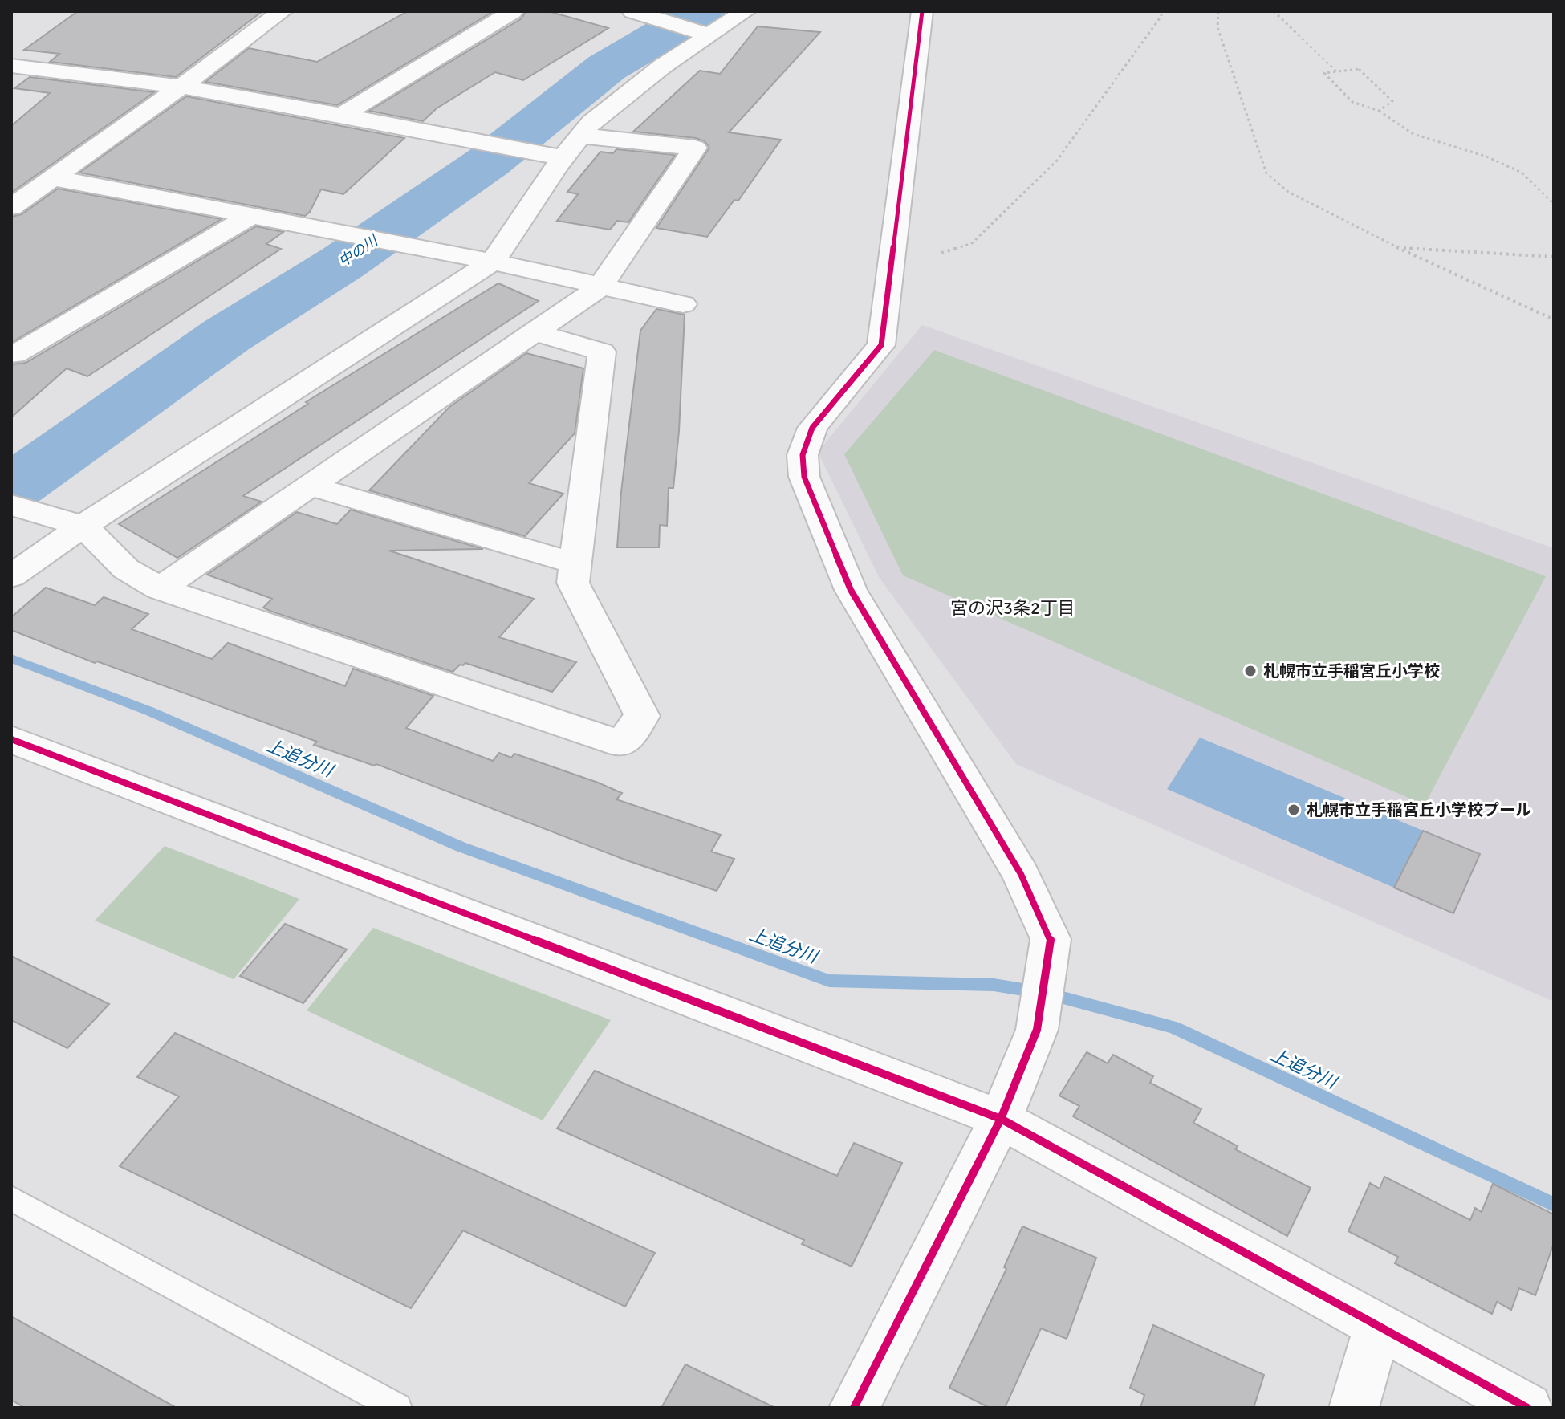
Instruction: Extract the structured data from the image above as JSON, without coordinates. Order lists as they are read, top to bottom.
{
  "districts": ["宮の沢3条2丁目"],
  "water": ["中の川", "上追分川"],
  "places": ["札幌市立手稲宮丘小学校", "札幌市立手稲宮丘小学校プール"]
}
